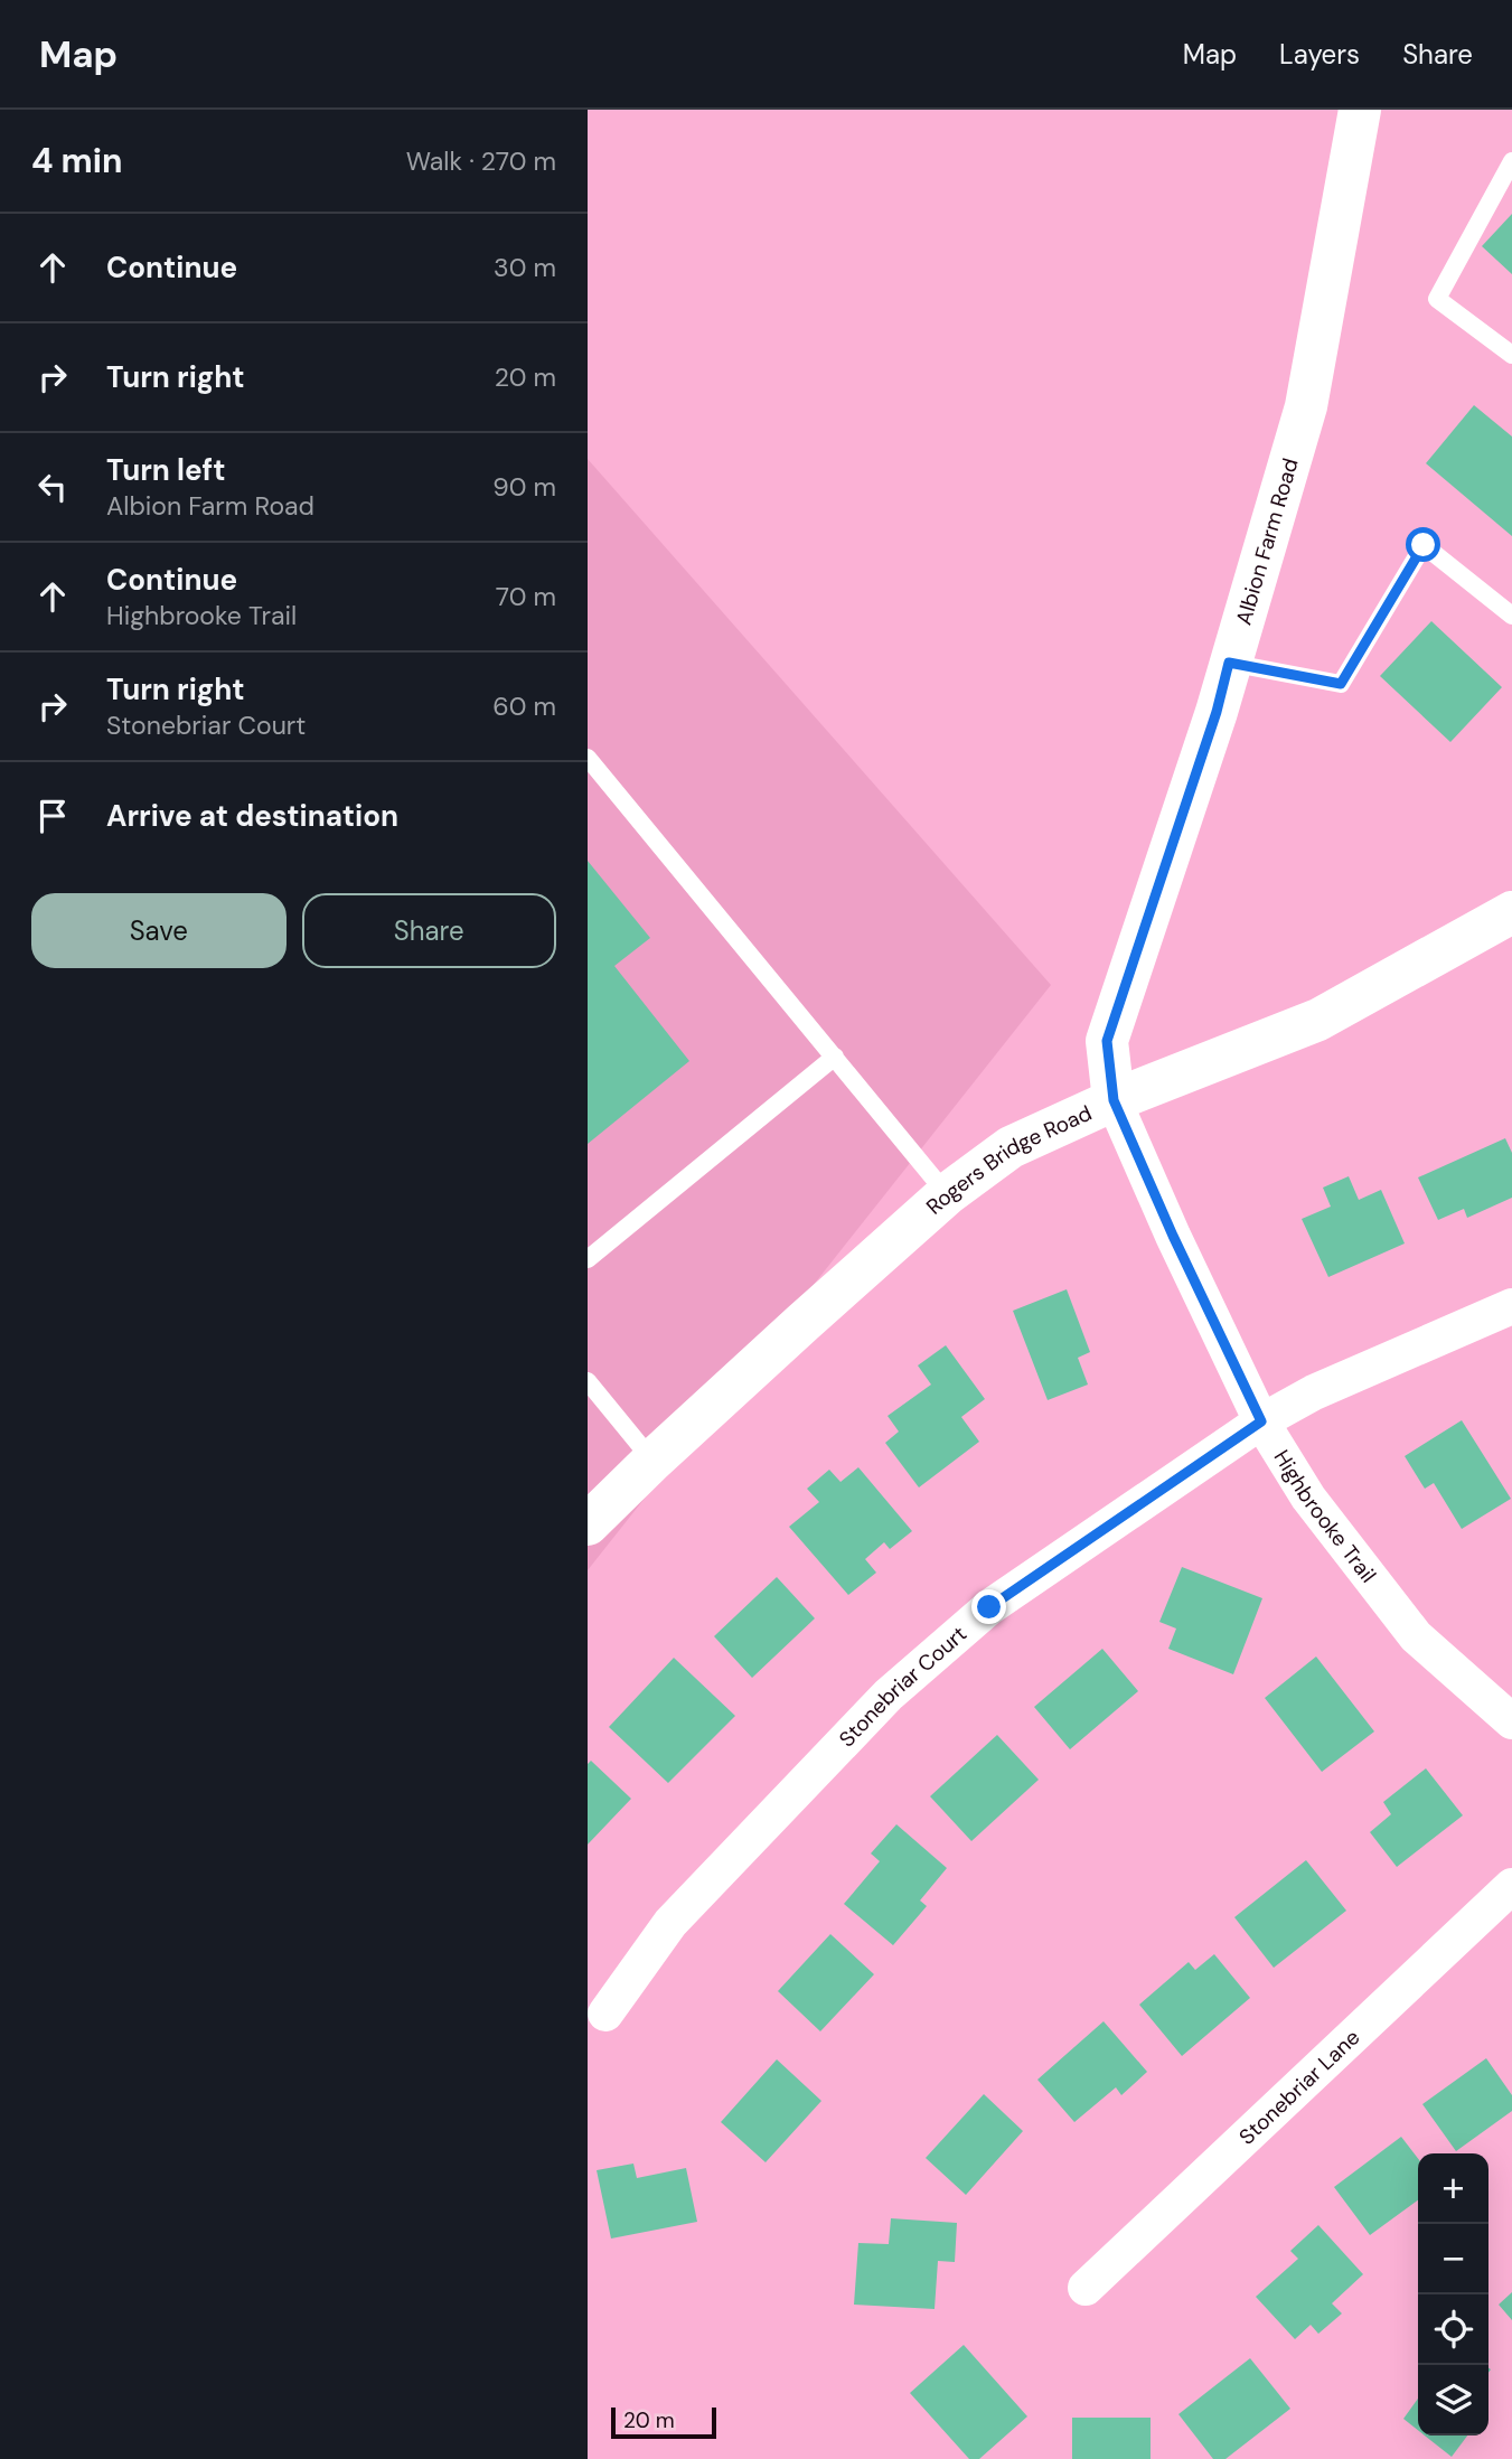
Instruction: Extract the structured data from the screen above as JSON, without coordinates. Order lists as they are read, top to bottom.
{
  "streets": {
    "street": [
      "Albion Farm Road",
      "Rogers Bridge Road",
      "Highbrooke Trail",
      "Stonebriar Court",
      "Stonebriar Lane"
    ]
  },
  "crossings": [
    ["Albion Farm Road", "Rogers Bridge Road"],
    ["Albion Farm Road", "Highbrooke Trail"],
    ["Rogers Bridge Road", "Highbrooke Trail"],
    ["Highbrooke Trail", "Stonebriar Court"]
  ],
  "scale_bar": "20 m",
  "page": {
    "header": "Map",
    "nav": ["Map", "Layers", "Share"],
    "heading": ["4 min", "Walk · 270 m"],
    "list": [
      ["Continue", "30 m"],
      ["Turn right", "20 m"],
      ["Turn left", "Albion Farm Road", "90 m"],
      ["Continue", "Highbrooke Trail", "70 m"],
      ["Turn right", "Stonebriar Court", "60 m"],
      "Arrive at destination"
    ],
    "buttons": ["Save", "Share"],
    "map_buttons": ["+", "−"],
    "scale": "20 m"
  }
}
